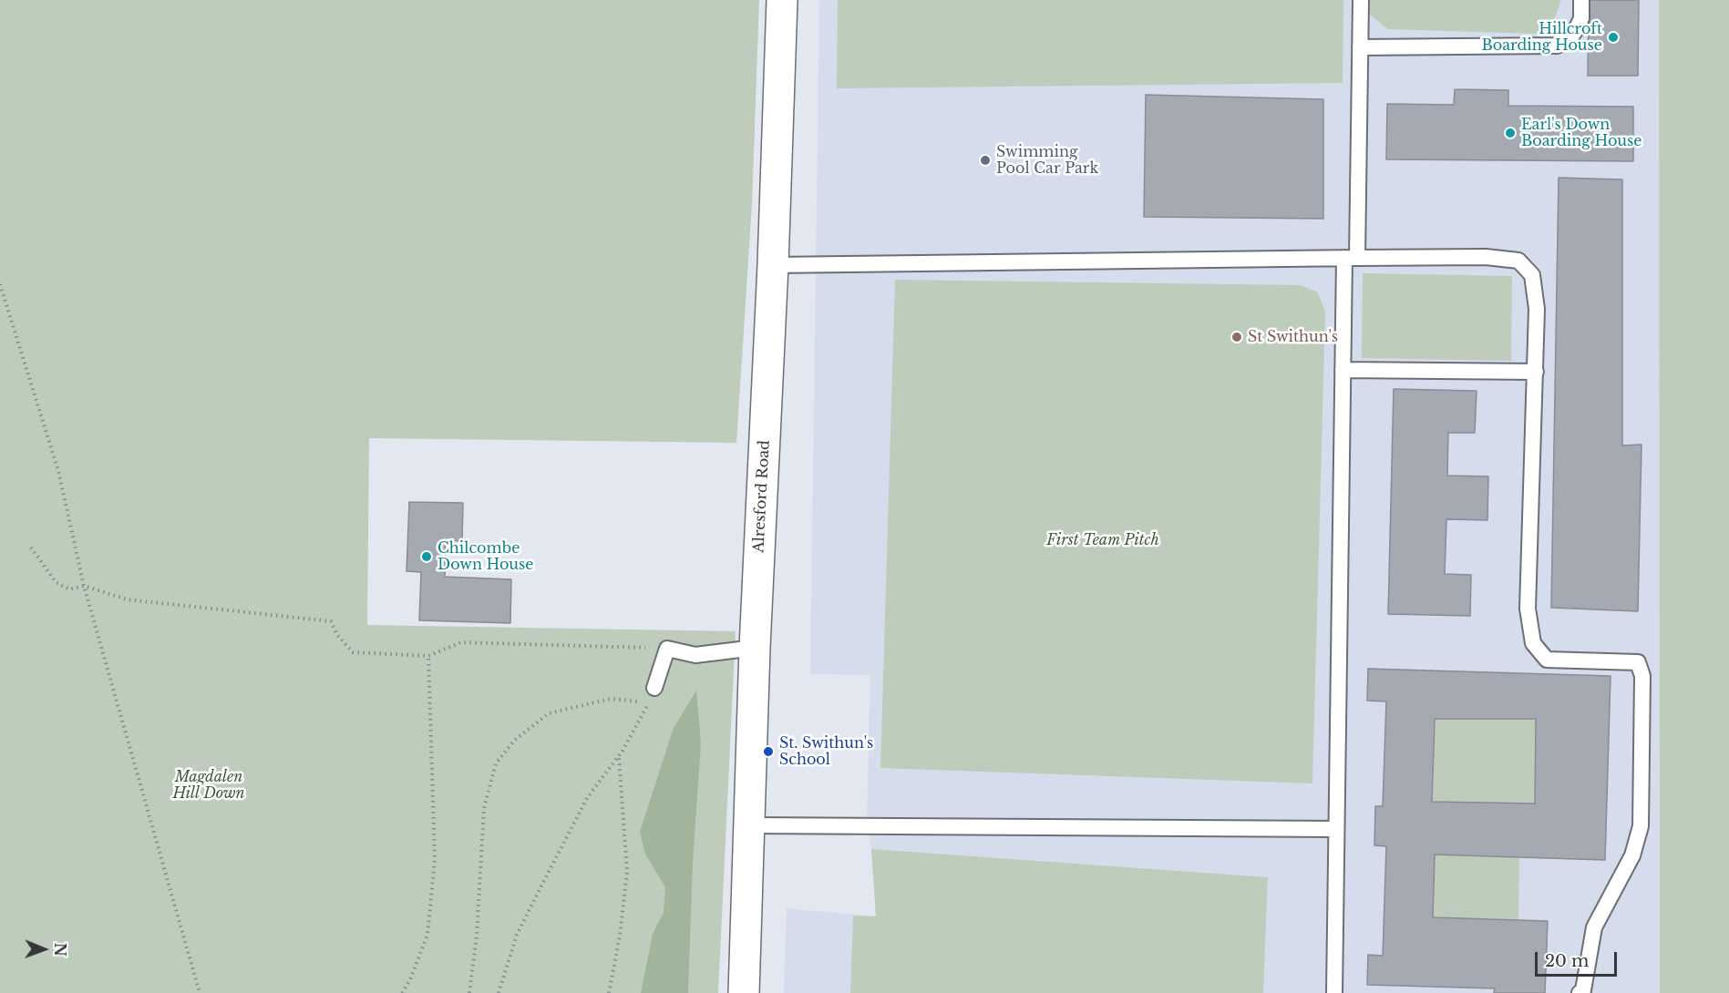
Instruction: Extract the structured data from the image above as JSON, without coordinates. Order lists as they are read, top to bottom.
{
  "streets": {
    "main road": ["Alresford Road"]
  },
  "parks": ["First Team Pitch", "Magdalen Hill Down"],
  "places": [
    "Hillcroft Boarding House",
    "Earl's Down Boarding House",
    "Swimming Pool Car Park",
    "St Swithun's",
    "Chilcombe Down House",
    "St. Swithun's School"
  ],
  "scale_bar": "20 m",
  "north": "right"
}
